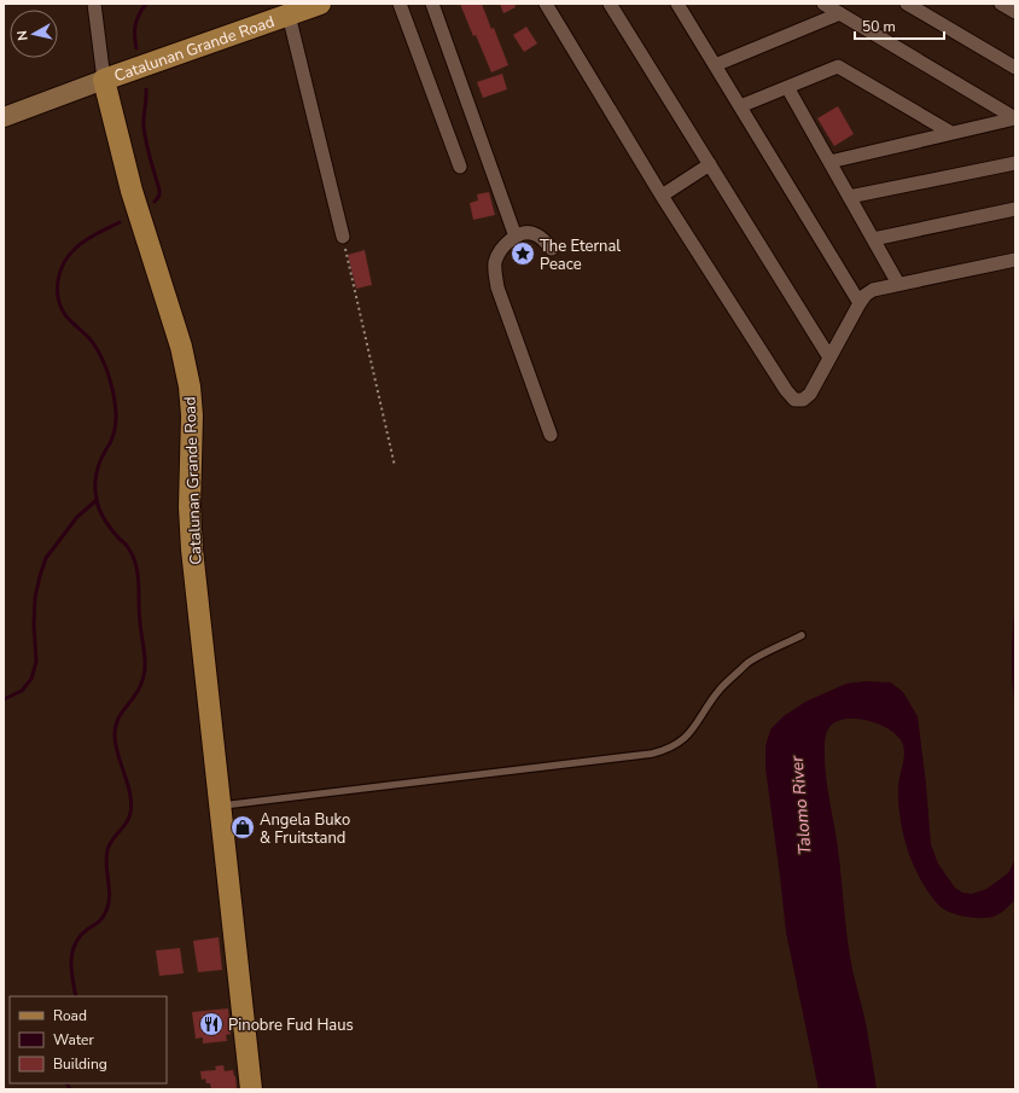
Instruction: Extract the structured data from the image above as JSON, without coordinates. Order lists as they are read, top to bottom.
{
  "streets": {
    "main road": ["Catalunan Grande Road"]
  },
  "water": ["Talomo River"],
  "places": {
    "place": ["The Eternal Peace"],
    "shop": ["Angela Buko & Fruitstand"],
    "restaurant": ["Pinobre Fud Haus"]
  },
  "legend": ["Road", "Water", "Building"],
  "scale_bar": "50 m",
  "north": "left"
}
